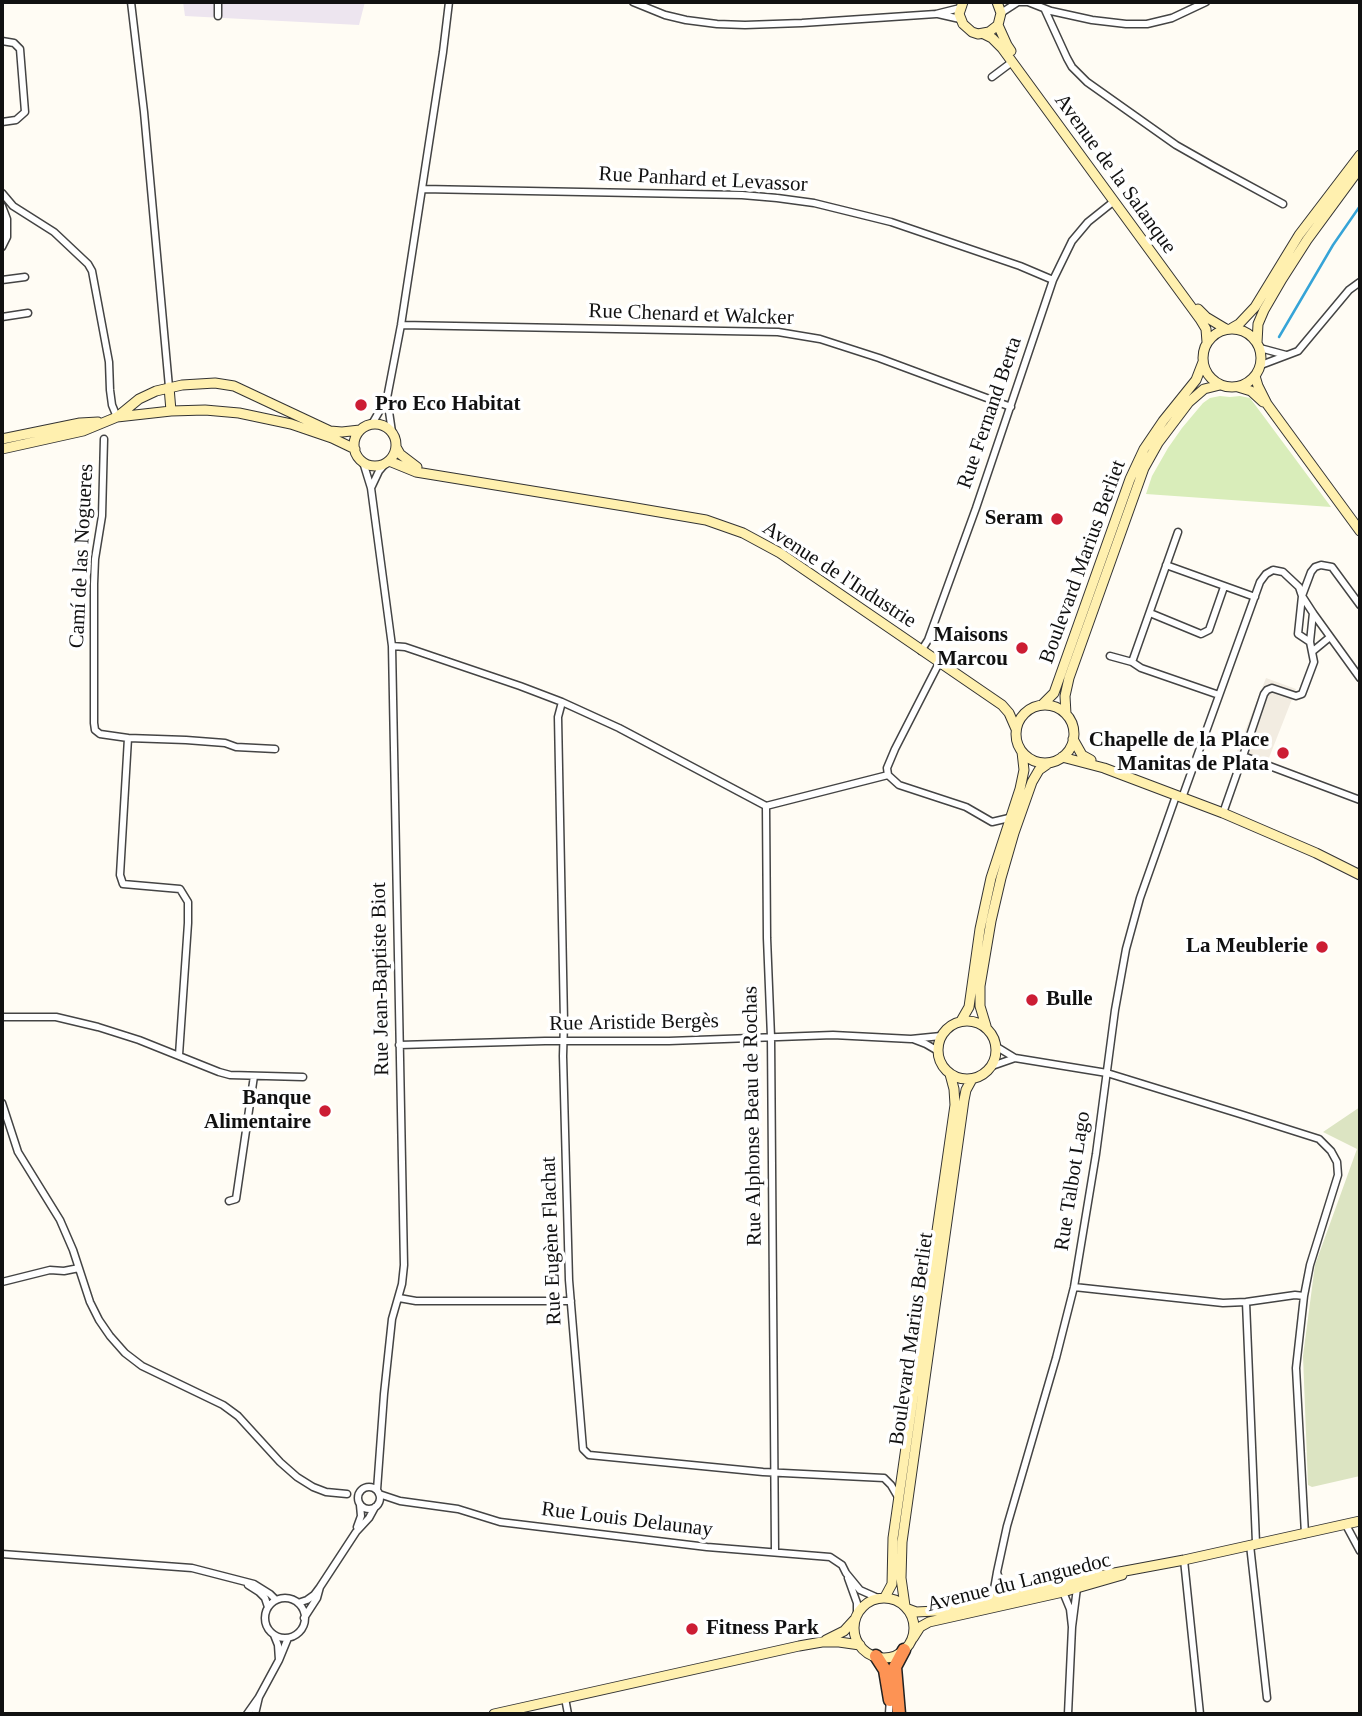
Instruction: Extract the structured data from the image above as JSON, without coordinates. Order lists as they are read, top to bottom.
{
  "streets": {
    "main road": [
      "Avenue de la Salanque",
      "Boulevard Marius Berliet",
      "Avenue de l'Industrie",
      "Avenue du Languedoc"
    ],
    "street": [
      "Rue Panhard et Levassor",
      "Rue Chenard et Walcker",
      "Rue Fernand Berta",
      "Camí de las Nogueres",
      "Rue Jean-Baptiste Biot",
      "Rue Aristide Bergès",
      "Rue Alphonse Beau de Rochas",
      "Rue Talbot Lago",
      "Rue Eugène Flachat",
      "Rue Louis Delaunay"
    ]
  },
  "crossings": [
    ["Avenue de la Salanque", "Rue Fernand Berta"],
    ["Avenue de la Salanque", "Boulevard Marius Berliet"],
    ["Rue Panhard et Levassor", "Rue Fernand Berta"],
    ["Rue Chenard et Walcker", "Rue Fernand Berta"],
    ["Rue Fernand Berta", "Avenue de l'Industrie"],
    ["Boulevard Marius Berliet", "Avenue de l'Industrie"],
    ["Boulevard Marius Berliet", "Rue Aristide Bergès"],
    ["Boulevard Marius Berliet", "Rue Eugène Flachat"],
    ["Boulevard Marius Berliet", "Rue Louis Delaunay"],
    ["Boulevard Marius Berliet", "Avenue du Languedoc"],
    ["Avenue de l'Industrie", "Rue Jean-Baptiste Biot"],
    ["Rue Jean-Baptiste Biot", "Rue Aristide Bergès"],
    ["Rue Jean-Baptiste Biot", "Rue Louis Delaunay"],
    ["Rue Aristide Bergès", "Rue Alphonse Beau de Rochas"],
    ["Rue Aristide Bergès", "Rue Eugène Flachat"],
    ["Rue Alphonse Beau de Rochas", "Rue Eugène Flachat"],
    ["Rue Alphonse Beau de Rochas", "Rue Louis Delaunay"],
    ["Rue Talbot Lago", "Avenue du Languedoc"],
    ["Rue Louis Delaunay", "Avenue du Languedoc"]
  ],
  "places": [
    "Pro Eco Habitat",
    "Seram",
    "Maisons Marcou",
    "Chapelle de la Place Manitas de Plata",
    "La Meublerie",
    "Bulle",
    "Banque Alimentaire",
    "Fitness Park"
  ]
}
